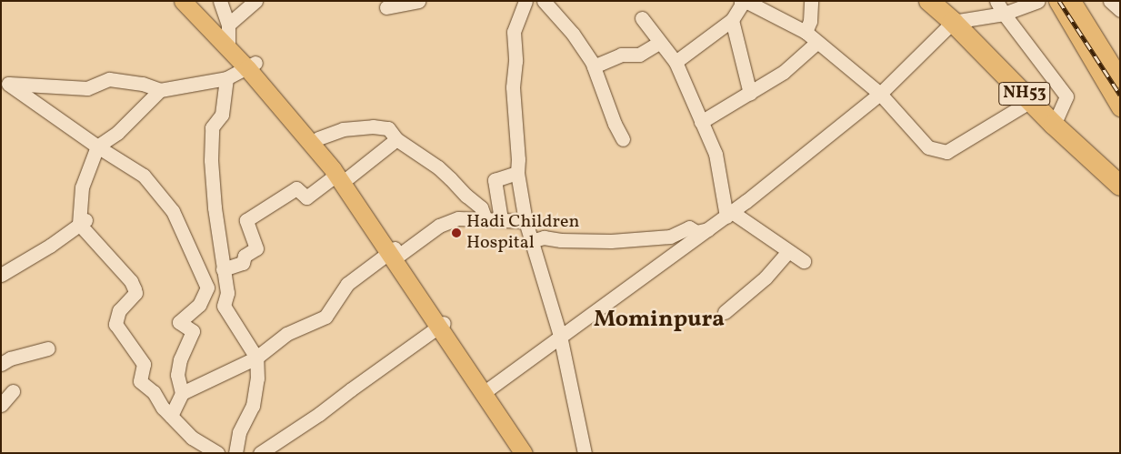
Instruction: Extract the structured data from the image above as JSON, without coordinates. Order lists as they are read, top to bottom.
{
  "streets": {
    "highway": ["NH53"]
  },
  "districts": ["Mominpura"],
  "places": ["Hadi Children Hospital"]
}
